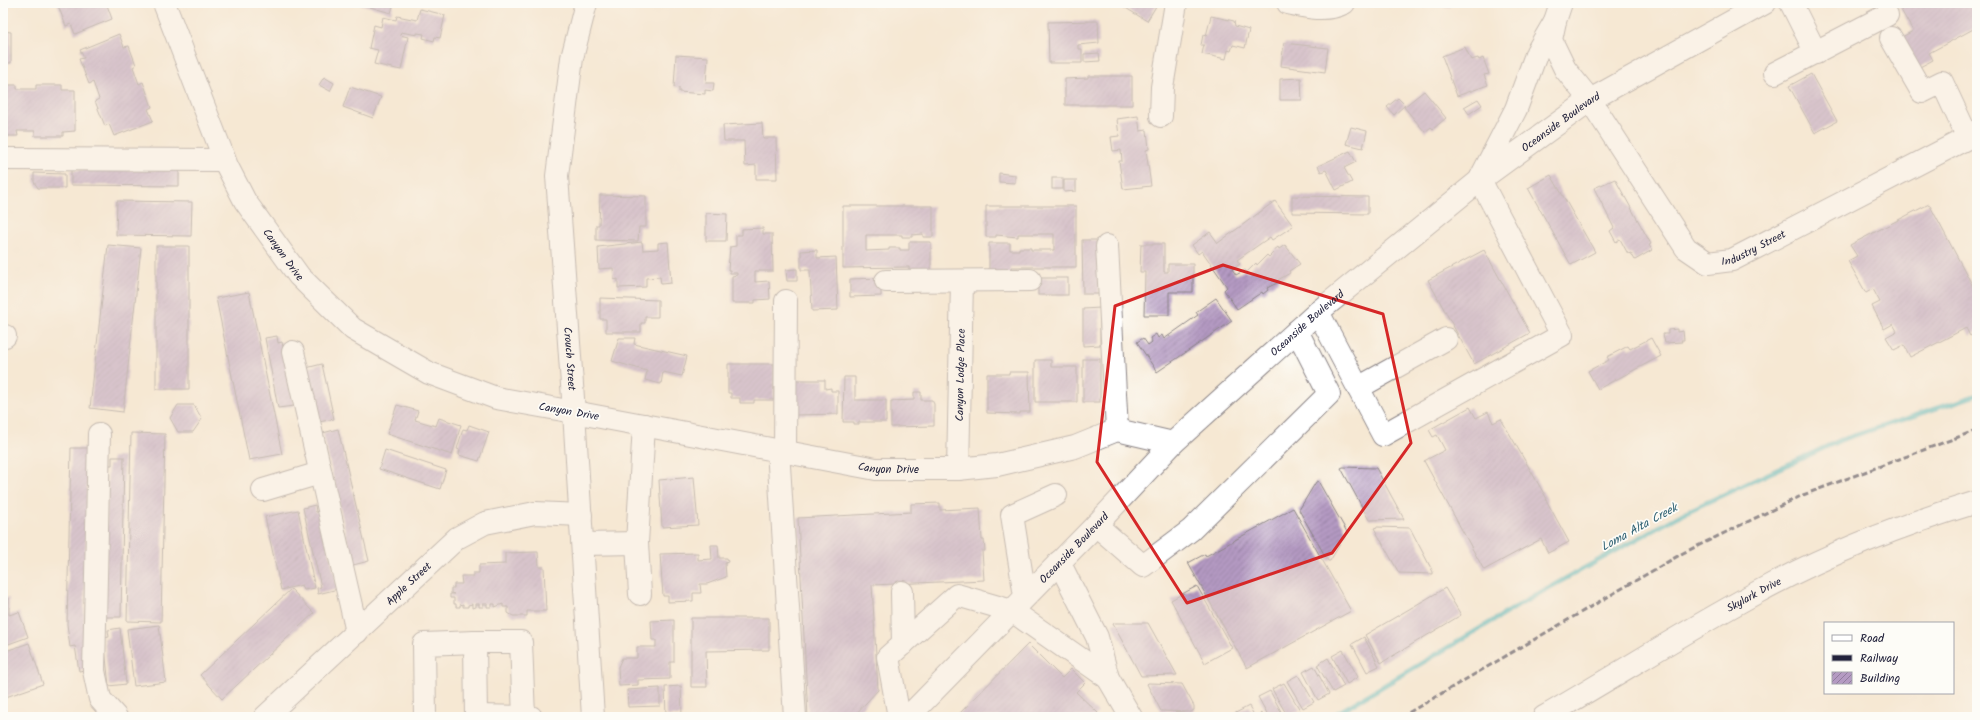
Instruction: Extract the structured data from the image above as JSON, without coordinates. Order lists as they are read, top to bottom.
{
  "streets": {
    "street": [
      "Oceanside Boulevard",
      "Industry Street",
      "Canyon Drive",
      "Crouch Street",
      "Canyon Lodge Place",
      "Apple Street",
      "Skylark Drive"
    ]
  },
  "crossings": [
    ["Oceanside Boulevard", "Industry Street"],
    ["Canyon Drive", "Crouch Street"],
    ["Canyon Drive", "Canyon Lodge Place"],
    ["Crouch Street", "Apple Street"]
  ],
  "water": ["Loma Alta Creek"],
  "legend": ["Road", "Railway", "Building"]
}
